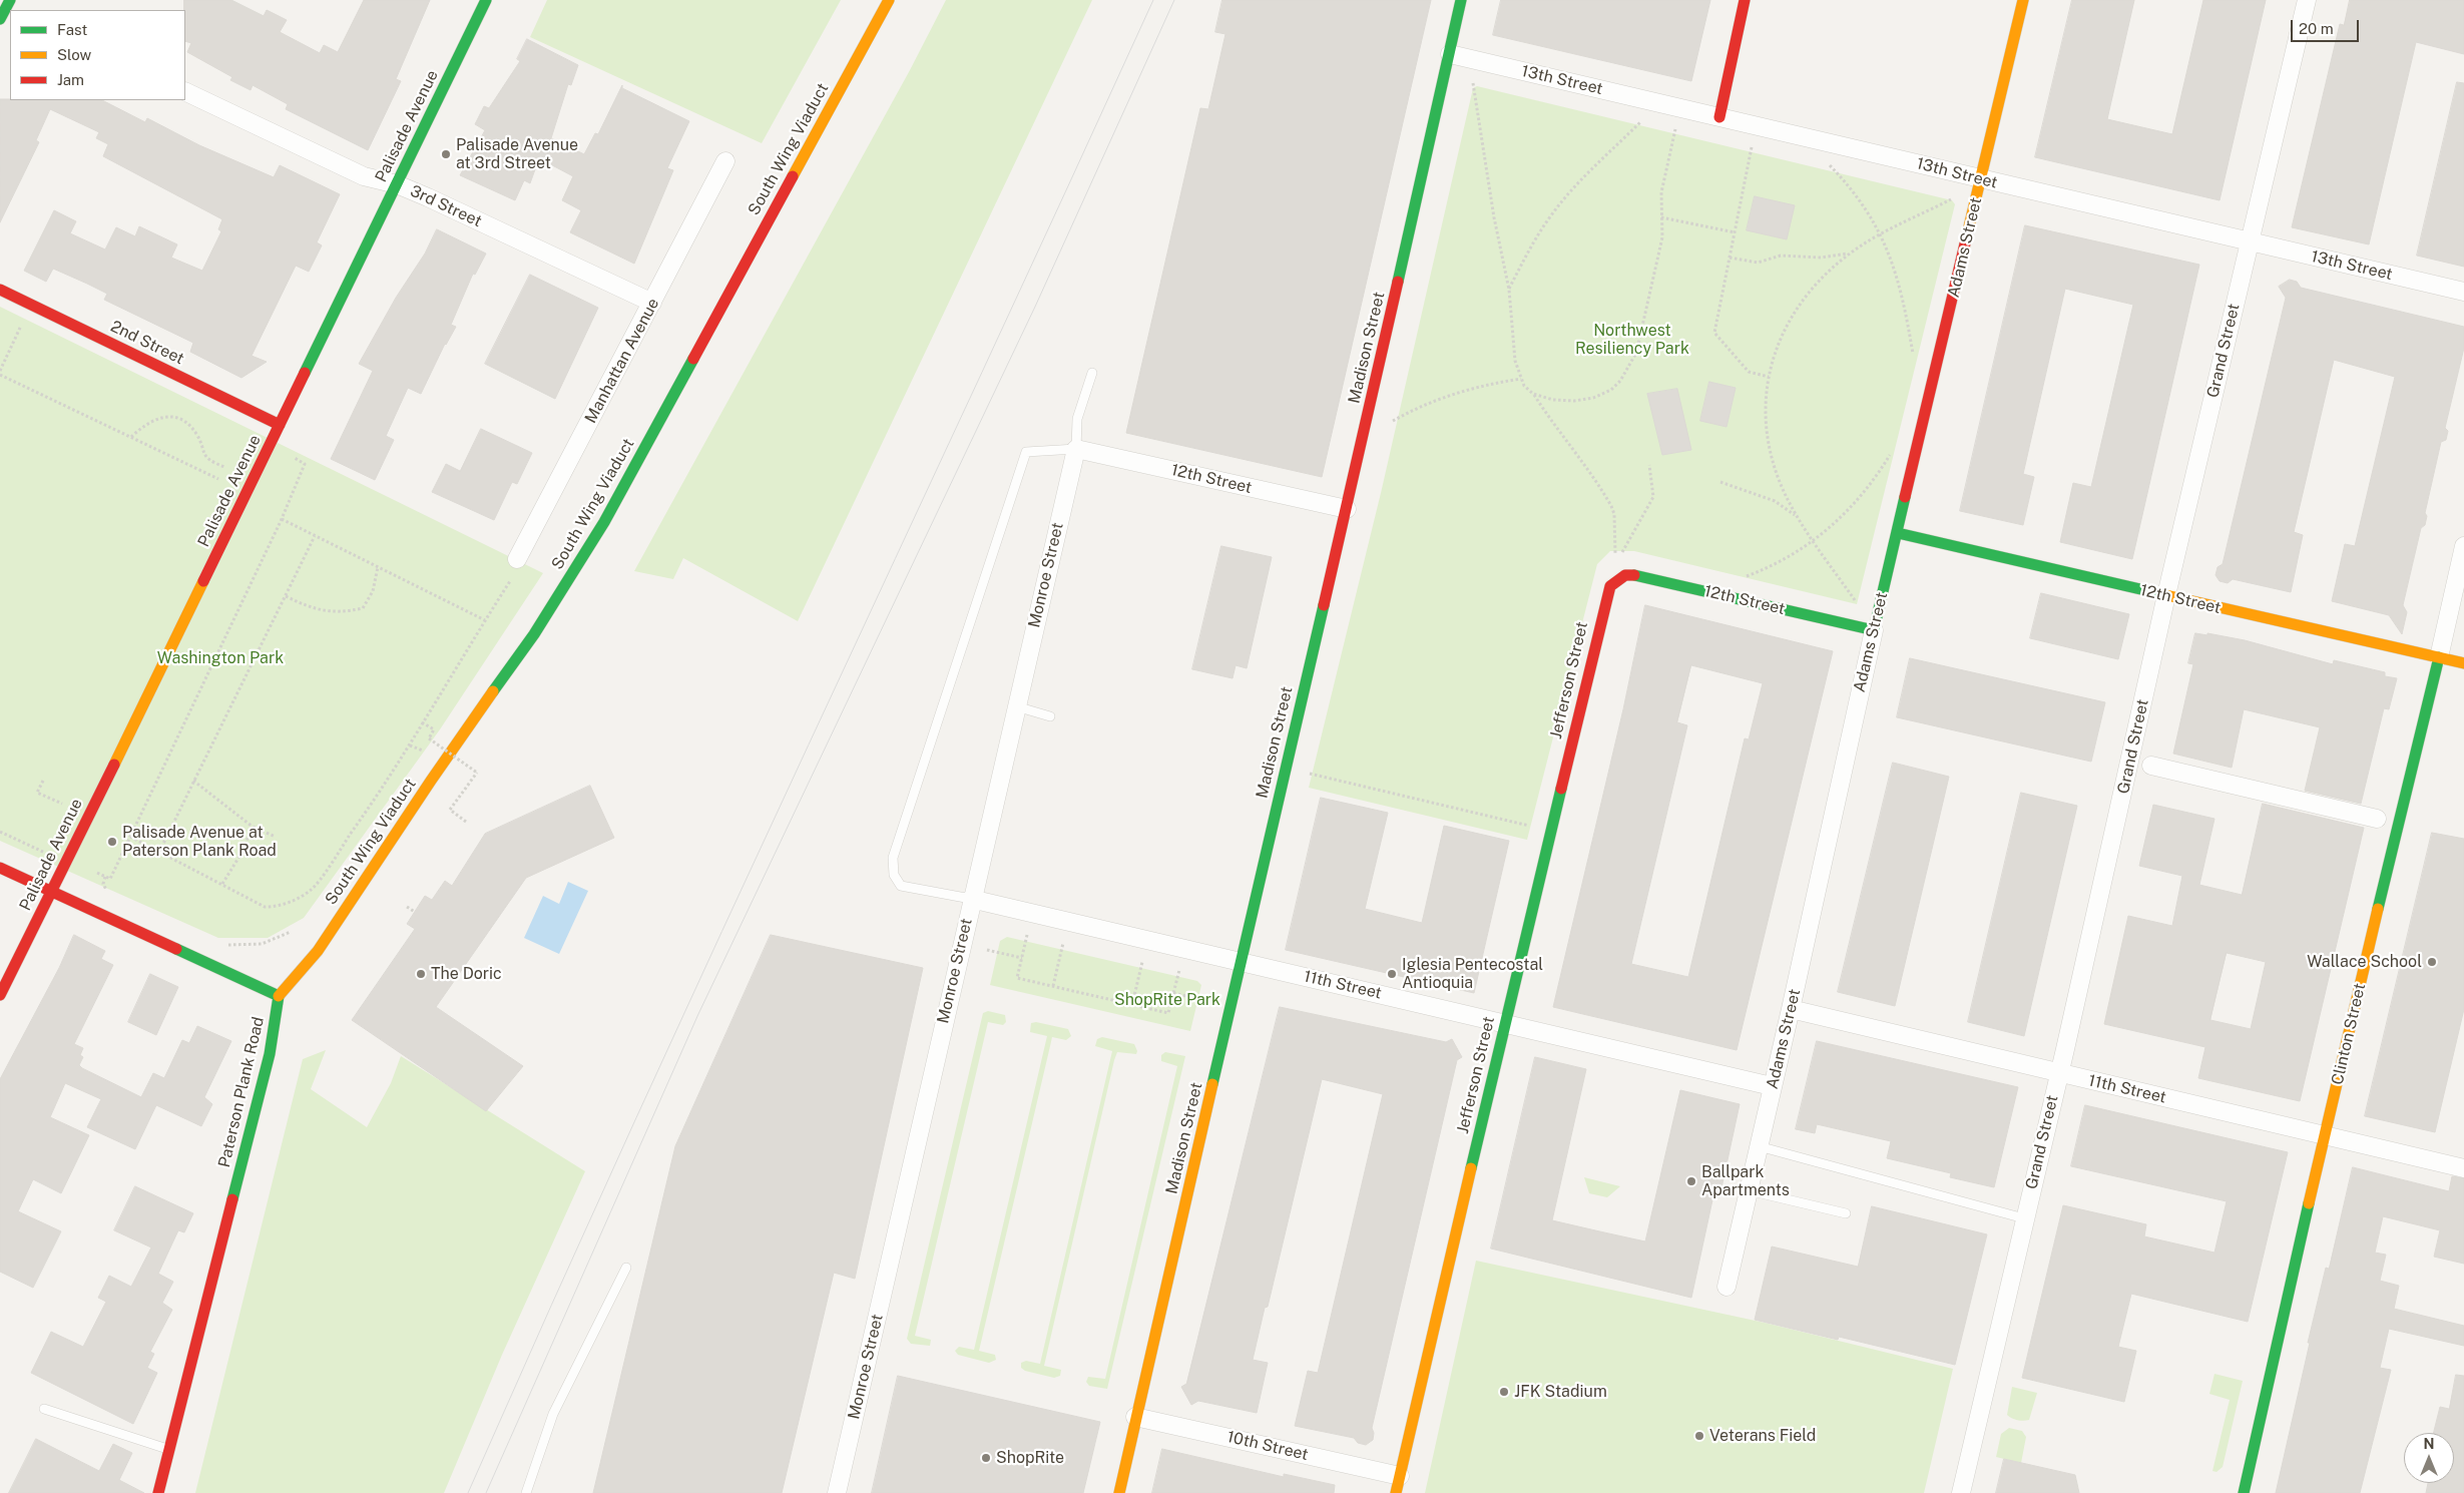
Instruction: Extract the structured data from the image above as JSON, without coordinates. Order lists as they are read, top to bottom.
{
  "streets": {
    "street": [
      "13th Street",
      "Palisade Avenue",
      "South Wing Viaduct",
      "3rd Street",
      "Adams Street",
      "2nd Street",
      "Madison Street",
      "Grand Street",
      "Manhattan Avenue",
      "12th Street",
      "Monroe Street",
      "Jefferson Street",
      "11th Street",
      "Clinton Street",
      "Paterson Plank Road",
      "10th Street"
    ]
  },
  "crossings": [
    ["13th Street", "Adams Street"],
    ["13th Street", "Madison Street"],
    ["13th Street", "Grand Street"],
    ["Palisade Avenue", "3rd Street"],
    ["Palisade Avenue", "2nd Street"],
    ["South Wing Viaduct", "Paterson Plank Road"],
    ["3rd Street", "Manhattan Avenue"],
    ["Adams Street", "12th Street"],
    ["Adams Street", "11th Street"],
    ["Madison Street", "12th Street"],
    ["Madison Street", "11th Street"],
    ["Madison Street", "10th Street"],
    ["Grand Street", "12th Street"],
    ["Grand Street", "11th Street"],
    ["12th Street", "Monroe Street"],
    ["12th Street", "Jefferson Street"],
    ["12th Street", "Clinton Street"],
    ["Monroe Street", "11th Street"],
    ["Jefferson Street", "11th Street"],
    ["Jefferson Street", "10th Street"],
    ["11th Street", "Clinton Street"]
  ],
  "parks": ["Northwest Resiliency Park", "Washington Park", "ShopRite Park"],
  "places": [
    "Palisade Avenue at 3rd Street",
    "Palisade Avenue at Paterson Plank Road",
    "Wallace School",
    "The Doric",
    "Iglesia Pentecostal Antioquia",
    "Ballpark Apartments",
    "JFK Stadium",
    "Veterans Field",
    "ShopRite"
  ],
  "legend": ["Fast", "Slow", "Jam"],
  "scale_bar": "20 m",
  "north": "top"
}
